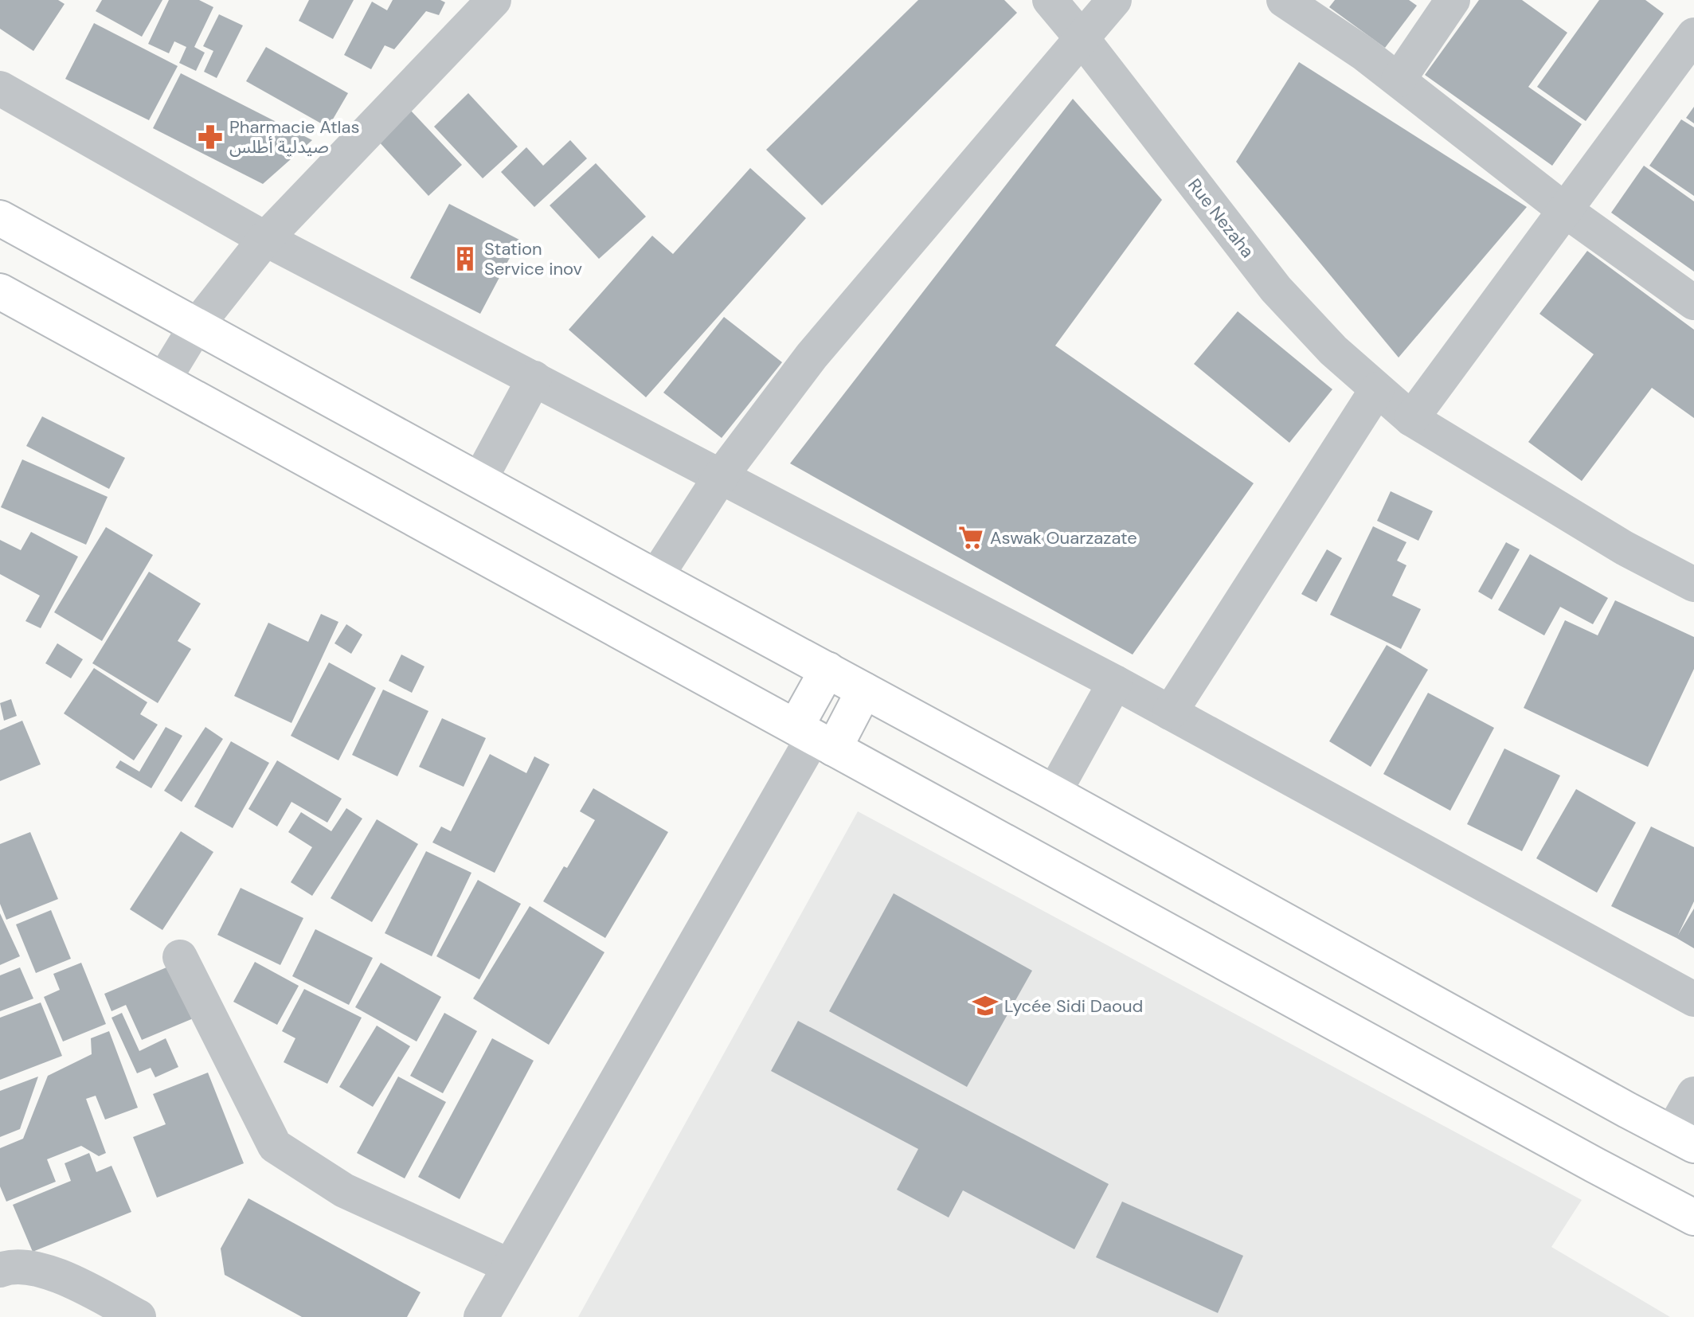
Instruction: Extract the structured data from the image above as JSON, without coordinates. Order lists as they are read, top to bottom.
{
  "streets": {
    "street": ["Rue Nezaha"]
  },
  "places": {
    "pharmacy": ["Pharmacie Atlas صيدلية أطلس"],
    "building": ["Station Service inov"],
    "supermarket": ["Aswak Ouarzazate"],
    "school or university": ["Lycée Sidi Daoud"]
  }
}
